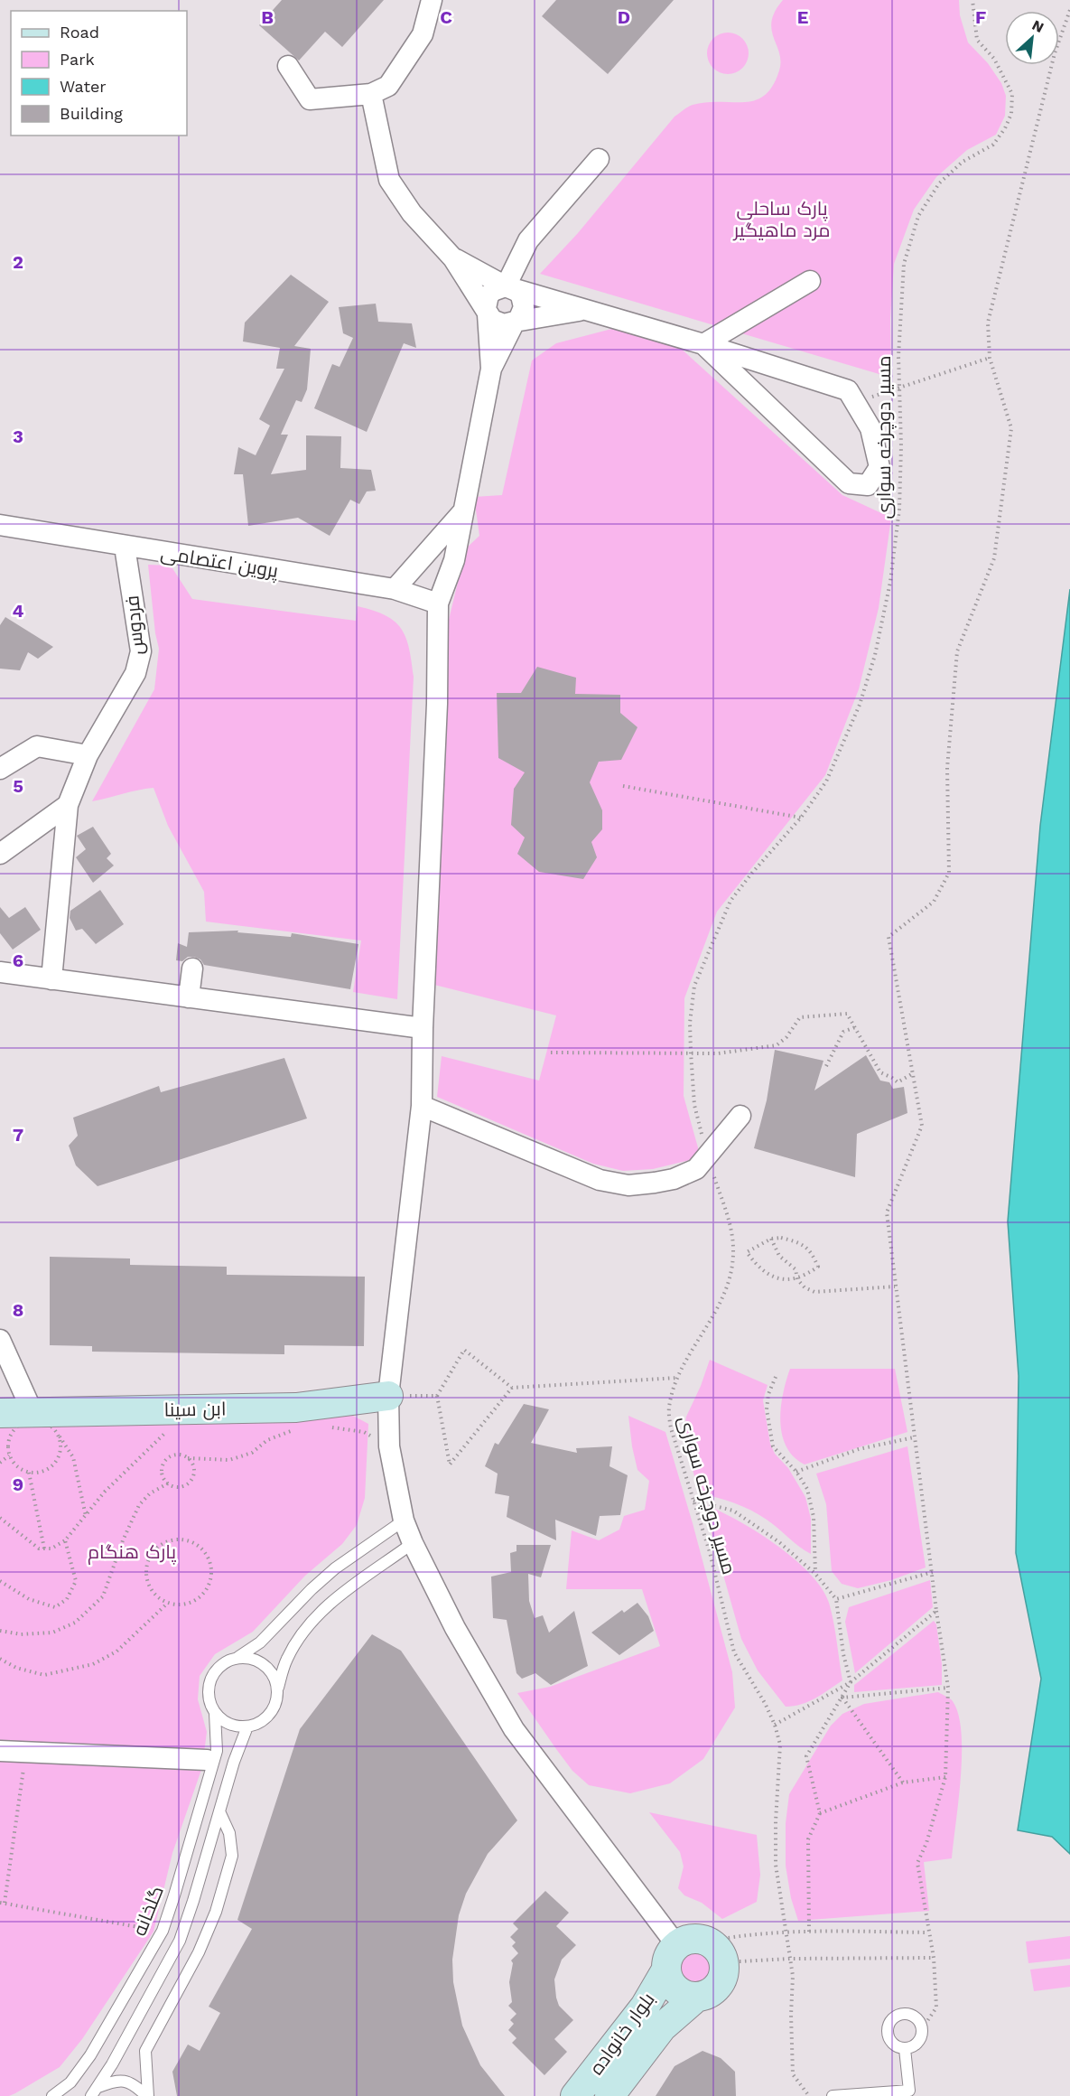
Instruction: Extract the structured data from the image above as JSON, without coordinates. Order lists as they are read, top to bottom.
{
  "streets": {
    "street": [
      "پروین اعتصامی",
      "فردوس",
      "ابن سینا",
      "بلوار خانواده"
    ],
    "lane": ["گلخانه"],
    "path": ["مسیر دوچرخه سواری"]
  },
  "crossings": [
    ["پروین اعتصامی", "فردوس"]
  ],
  "parks": ["پارک ساحلی مرد ماهیگیر", "پارک هنگام"],
  "legend": [
    "Road",
    "Park",
    "Water",
    "Building"
  ],
  "north": "top right",
  "grid": {
    "columns": [
      "B",
      "C",
      "D",
      "E",
      "F"
    ],
    "rows": [
      "2",
      "3",
      "4",
      "5",
      "6",
      "7",
      "8",
      "9"
    ]
  }
}
